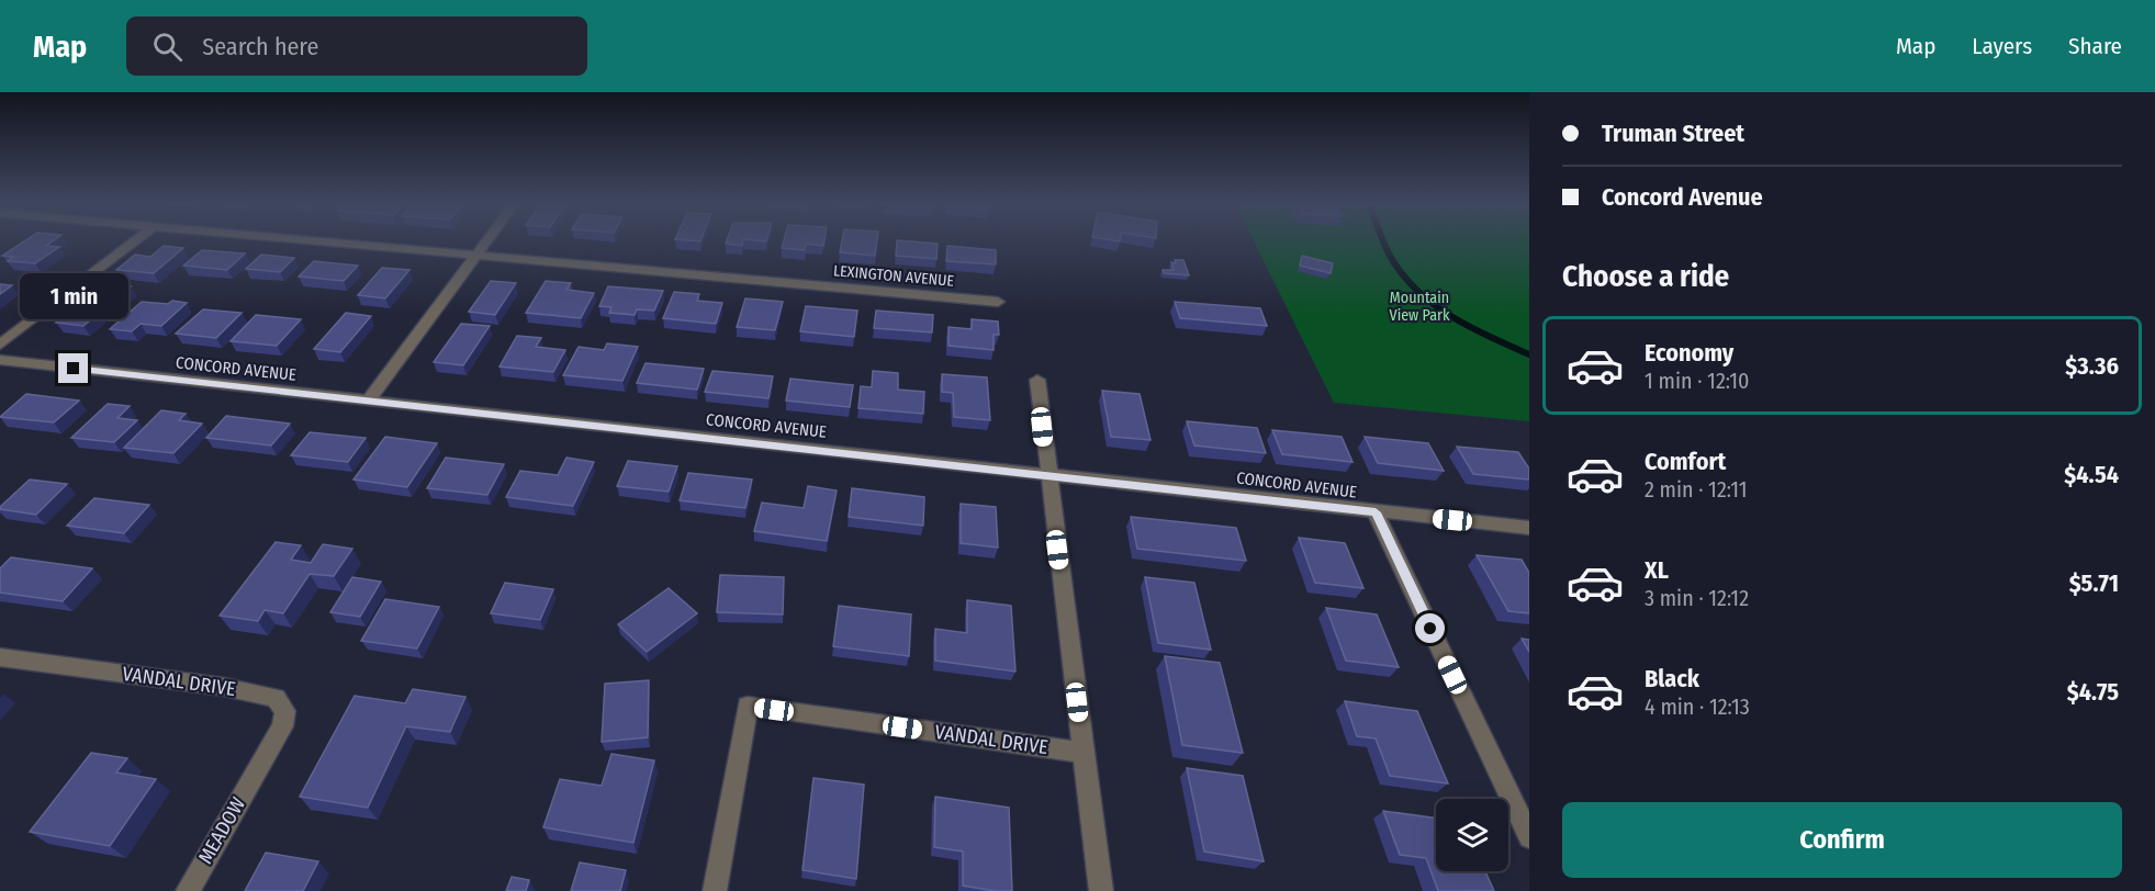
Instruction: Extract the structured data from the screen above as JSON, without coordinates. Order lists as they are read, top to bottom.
{
  "streets": {
    "street": [
      "LEXINGTON AVENUE",
      "CONCORD AVENUE",
      "VANDAL DRIVE",
      "MEADOW"
    ]
  },
  "crossings": [
    ["VANDAL DRIVE", "MEADOW"]
  ],
  "parks": ["Mountain View Park"],
  "page": {
    "header": "Map",
    "search": "Search here",
    "nav": ["Map", "Layers", "Share"],
    "banner": ["Truman Street", "Concord Avenue"],
    "heading": "Choose a ride",
    "bubble": "1 min",
    "list": [
      {
        "name": "Economy",
        "note": "1 min · 12:10",
        "value": "$3.36"
      },
      {
        "name": "Comfort",
        "note": "2 min · 12:11",
        "value": "$4.54"
      },
      {
        "name": "XL",
        "note": "3 min · 12:12",
        "value": "$5.71"
      },
      {
        "name": "Black",
        "note": "4 min · 12:13",
        "value": "$4.75"
      }
    ],
    "buttons": "Confirm"
  }
}
